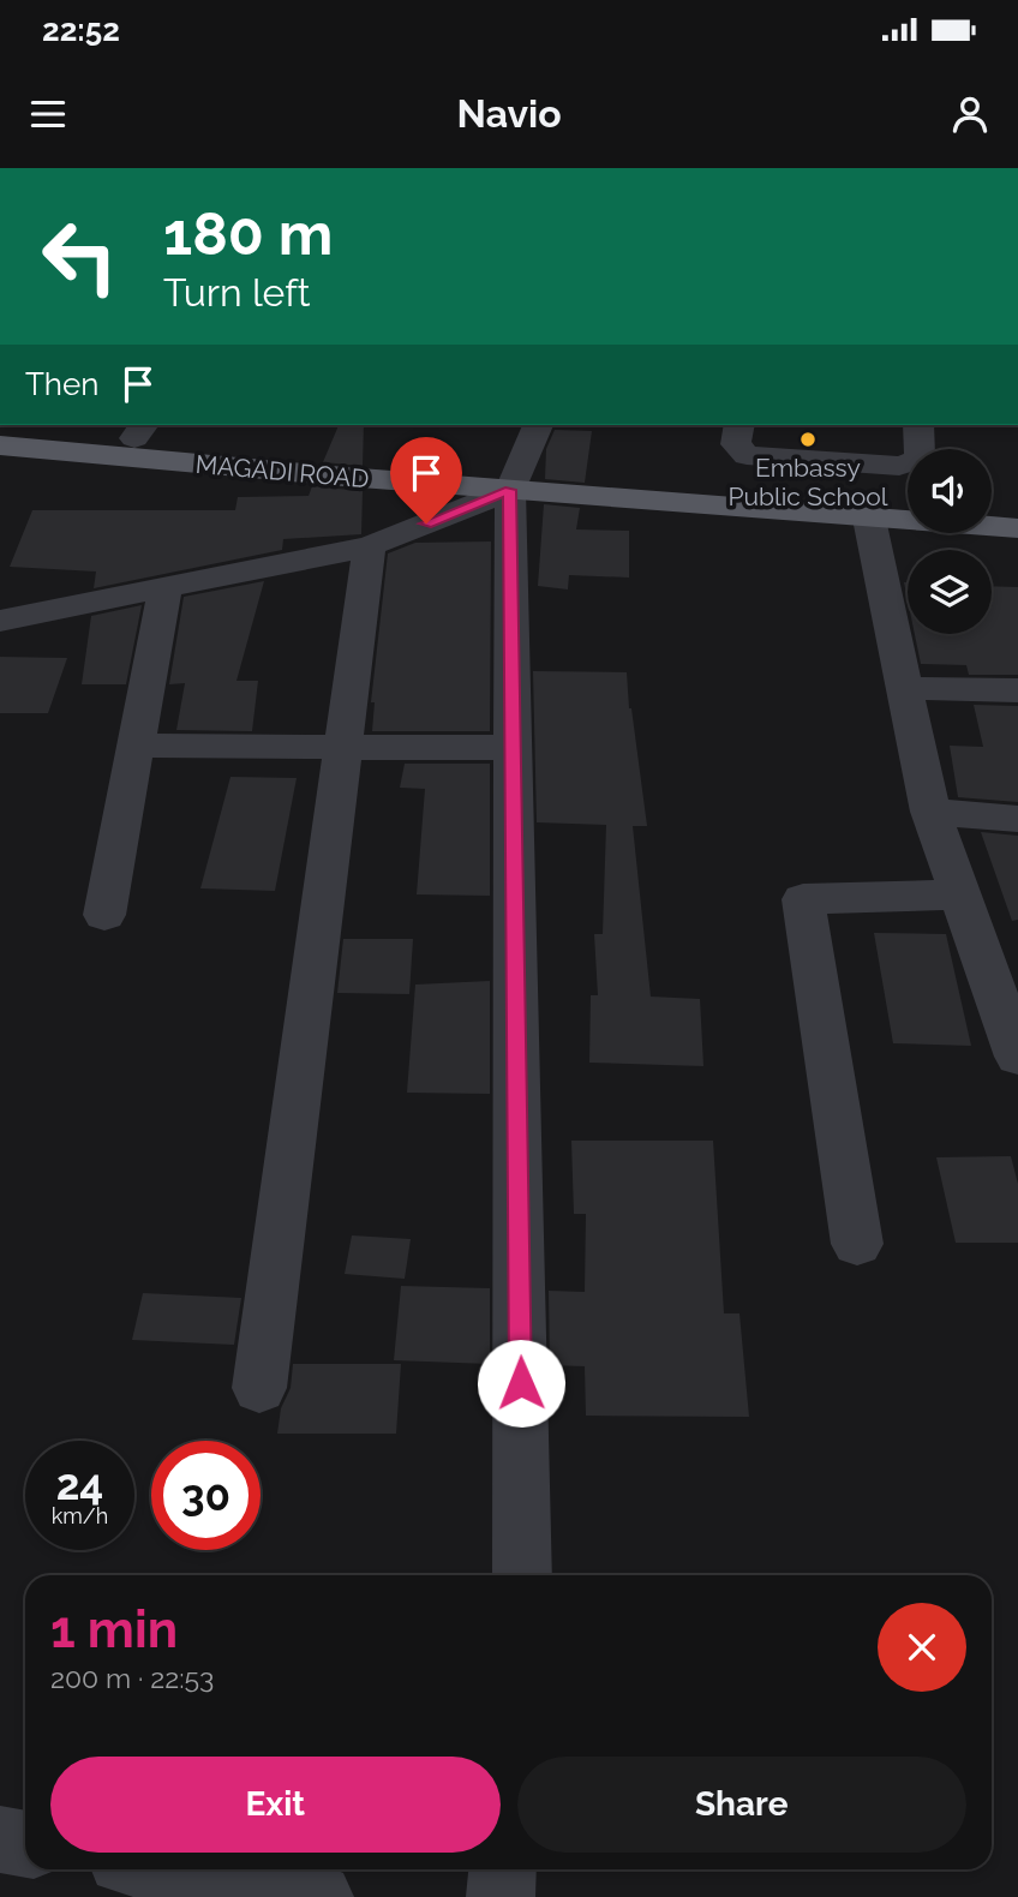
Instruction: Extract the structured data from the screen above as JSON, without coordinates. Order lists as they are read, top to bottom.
{
  "streets": {
    "main road": ["MAGADI ROAD"]
  },
  "places": ["Embassy Public School"],
  "page": {
    "status": "22:52",
    "header": "Navio",
    "turn": ["180 m", "Turn left"],
    "then": "Then",
    "speed": "24 km/h",
    "limit": "30",
    "heading": ["1 min", "200 m · 22:53"],
    "buttons": ["Exit", "Share"]
  }
}
